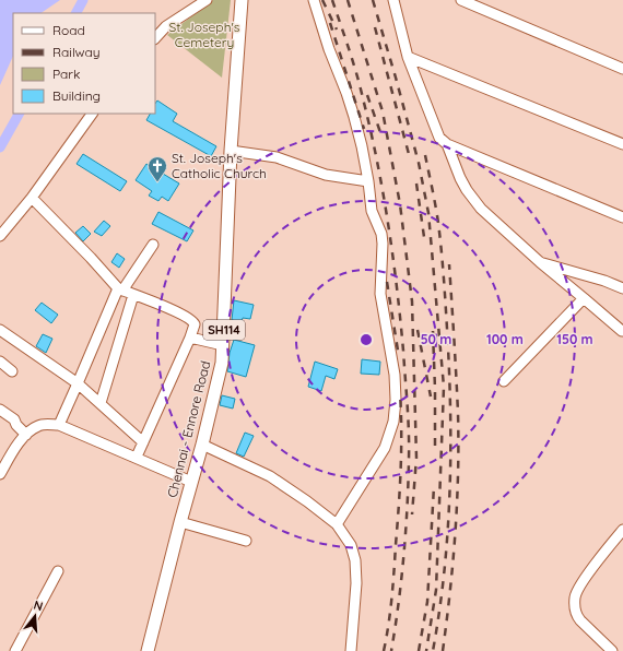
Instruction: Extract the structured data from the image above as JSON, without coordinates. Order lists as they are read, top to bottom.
{
  "streets": {
    "main road": ["SH114", "Chennai - Ennore Road"]
  },
  "parks": ["St. Joseph's Cemetery"],
  "places": {
    "church": ["St. Joseph's Catholic Church"]
  },
  "legend": [
    "Road",
    "Railway",
    "Park",
    "Building"
  ],
  "north": "top",
  "rings": ["50 m", "100 m", "150 m"]
}
